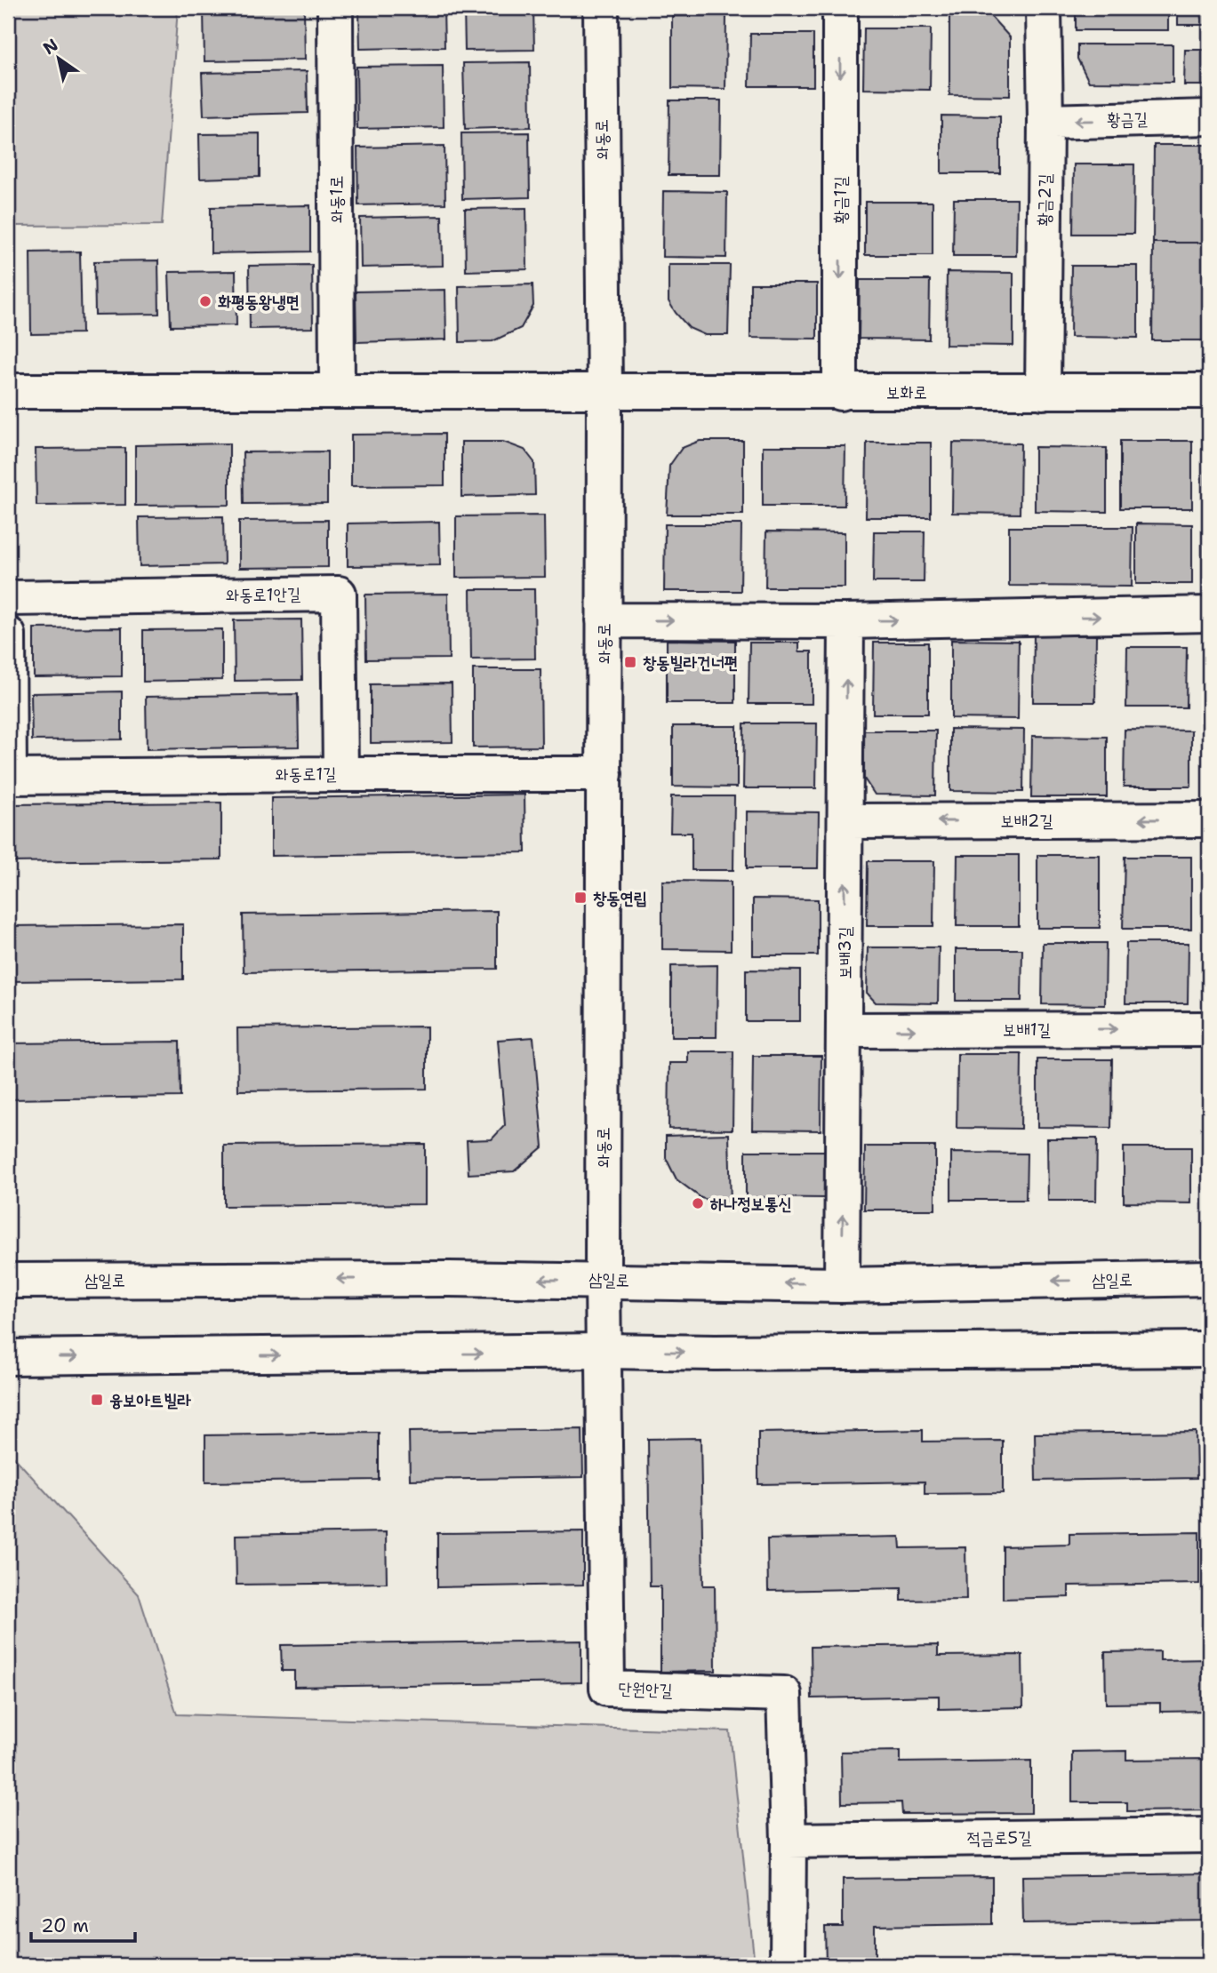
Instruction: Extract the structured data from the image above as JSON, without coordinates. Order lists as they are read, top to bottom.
{
  "streets": {
    "street": [
      "황금길",
      "와동로",
      "와동1로",
      "황금1길",
      "황금2길",
      "보화로",
      "와동로1안길",
      "와동로1길",
      "보배2길",
      "보배3길",
      "보배1길",
      "삼일로",
      "단원안길",
      "적금로5길"
    ]
  },
  "crossings": [
    ["황금길", "황금2길"],
    ["와동로", "보화로"],
    ["와동로", "와동로1길"],
    ["와동로", "삼일로"],
    ["와동로", "단원안길"],
    ["황금1길", "보화로"],
    ["황금2길", "보화로"],
    ["와동로1안길", "와동로1길"],
    ["보배2길", "보배3길"],
    ["보배3길", "보배1길"],
    ["보배3길", "삼일로"],
    ["삼일로", "단원안길"],
    ["단원안길", "적금로5길"]
  ],
  "one_way": [
    "황금길",
    "황금1길",
    "보배3길",
    "보배1길"
  ],
  "places": {
    "other": ["화평동왕냉면", "하나정보통신"],
    "transit": ["창동빌라건너편", "창동연립", "융보아트빌라"]
  },
  "scale_bar": "20 m",
  "north": "top left"
}
